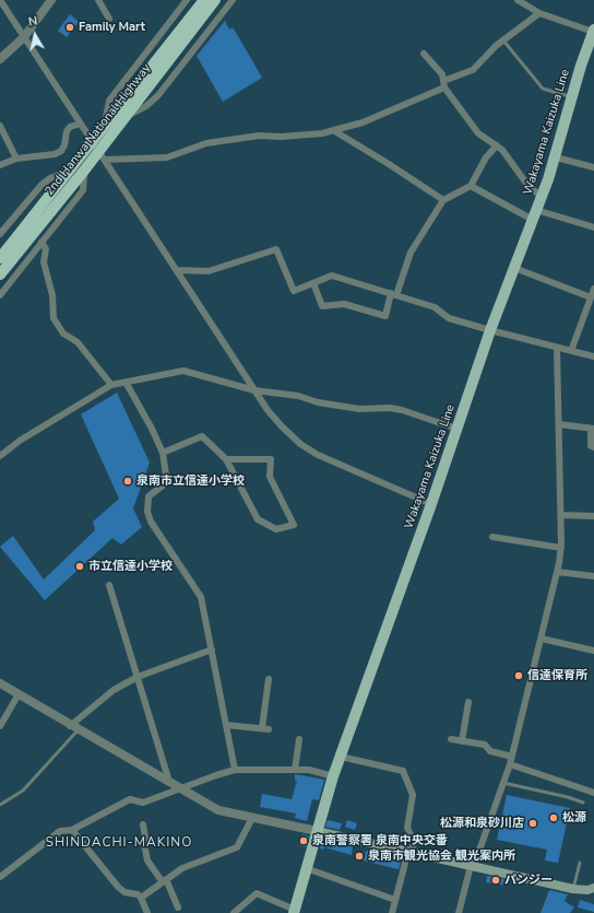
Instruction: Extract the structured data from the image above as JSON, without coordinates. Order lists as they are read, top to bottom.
{
  "streets": {
    "highway": ["2nd Hanwa National Highway"],
    "main road": ["Wakayama Kaizuka Line"]
  },
  "districts": ["SHINDACHI-MAKINO"],
  "places": [
    "Family Mart",
    "泉南市立信達小学校",
    "市立信達小学校",
    "信達保育所",
    "松源",
    "松源和泉砂川店",
    "泉南警察署 泉南中央交番",
    "泉南市観光協会 観光案内所",
    "パンジー"
  ],
  "north": "top"
}
